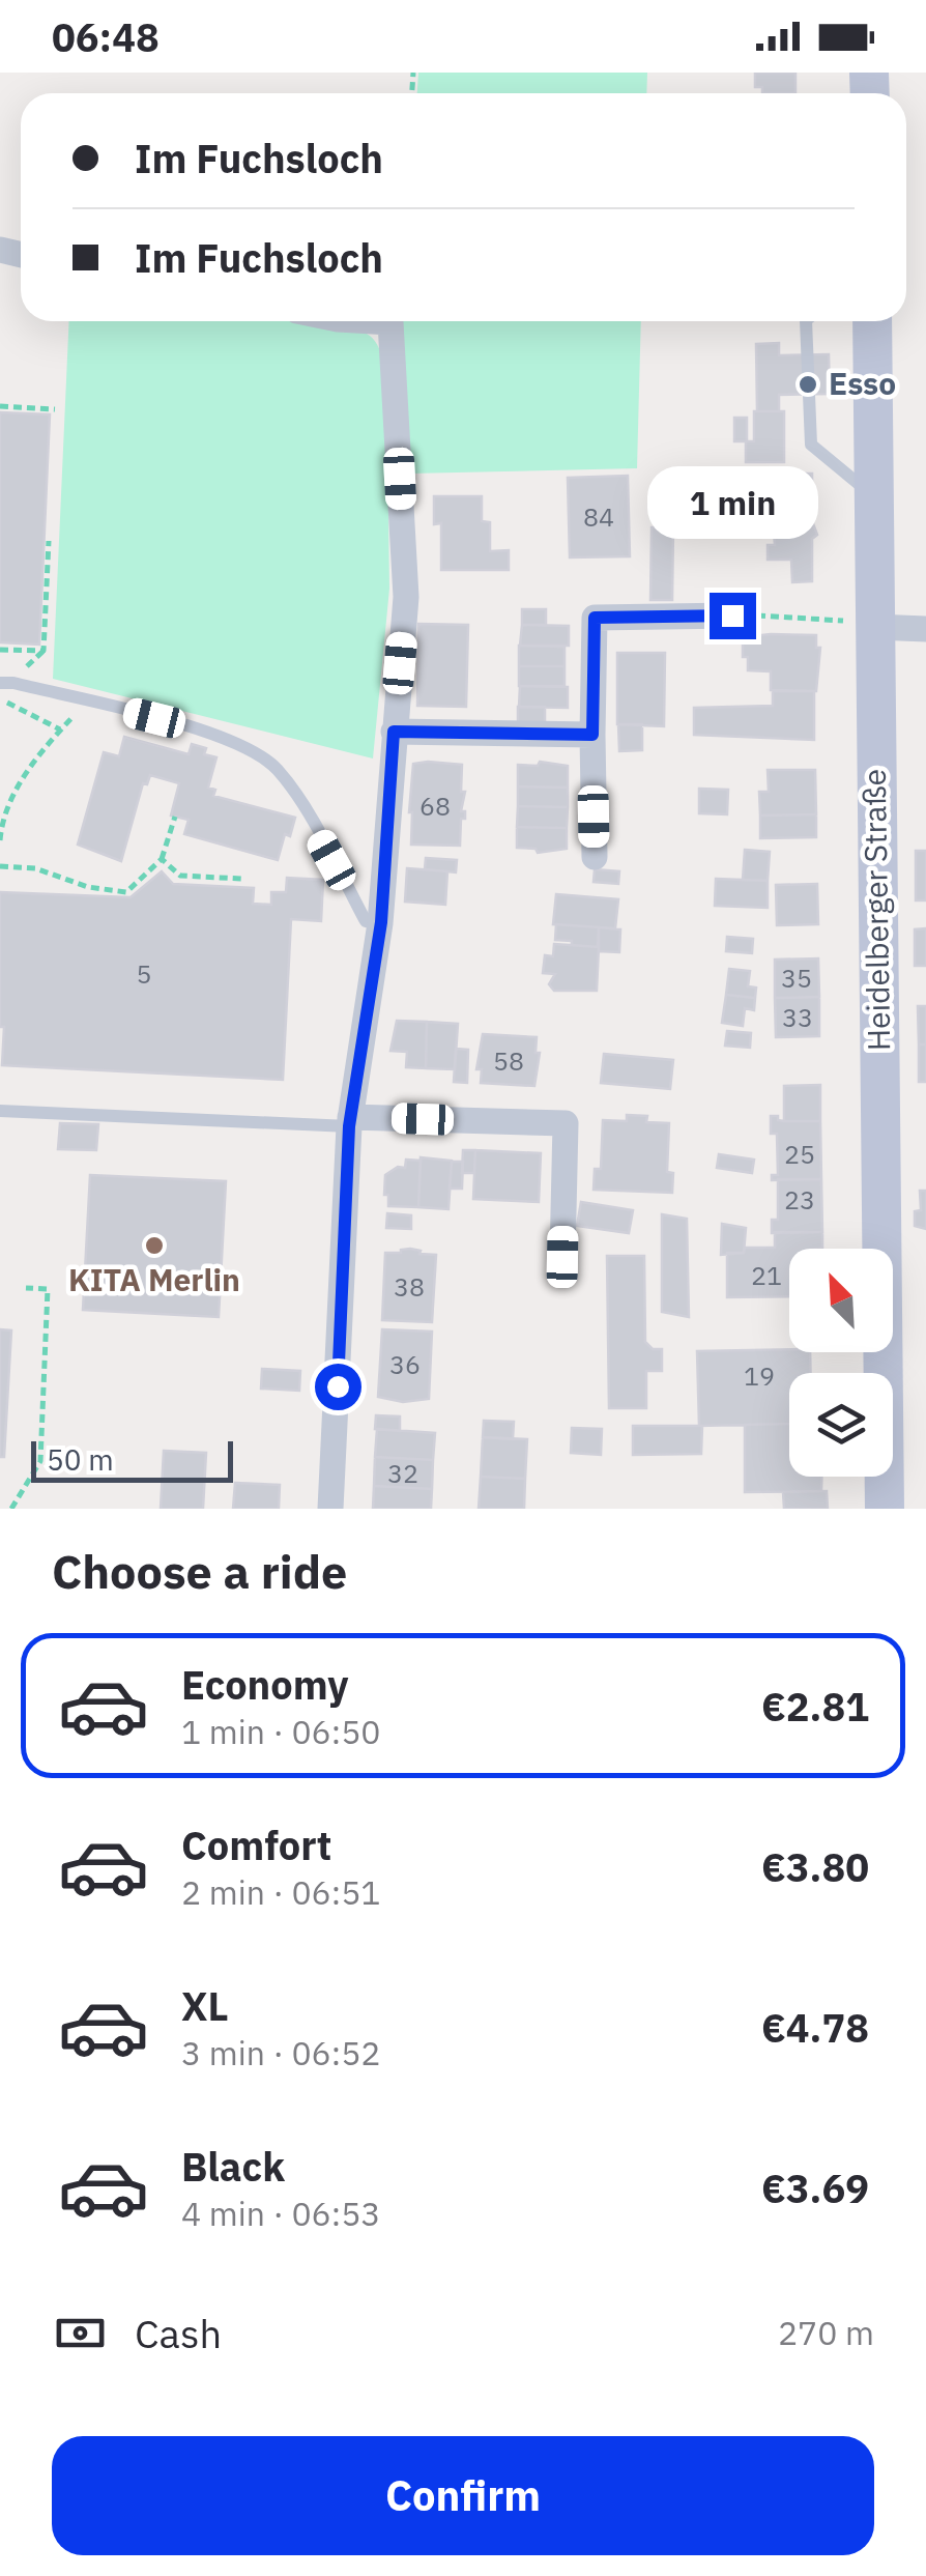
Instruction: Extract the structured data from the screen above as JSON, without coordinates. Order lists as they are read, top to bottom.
{
  "streets": {
    "main road": ["Heidelberger Straße"]
  },
  "places": ["Esso", "KITA Merlin"],
  "house_numbers": [
    "84",
    "68",
    "5",
    "35",
    "33",
    "58",
    "25",
    "23",
    "21",
    "38",
    "36",
    "19",
    "32"
  ],
  "scale_bar": "50 m",
  "north": "top left",
  "page": {
    "status": "06:48",
    "banner": ["Im Fuchsloch", "Im Fuchsloch"],
    "bubble": "1 min",
    "scale": "50 m",
    "heading": "Choose a ride",
    "list": [
      {
        "name": "Economy",
        "note": "1 min · 06:50",
        "value": "€2.81"
      },
      {
        "name": "Comfort",
        "note": "2 min · 06:51",
        "value": "€3.80"
      },
      {
        "name": "XL",
        "note": "3 min · 06:52",
        "value": "€4.78"
      },
      {
        "name": "Black",
        "note": "4 min · 06:53",
        "value": "€3.69"
      }
    ],
    "pay": ["Cash", "270 m"],
    "buttons": "Confirm"
  }
}
